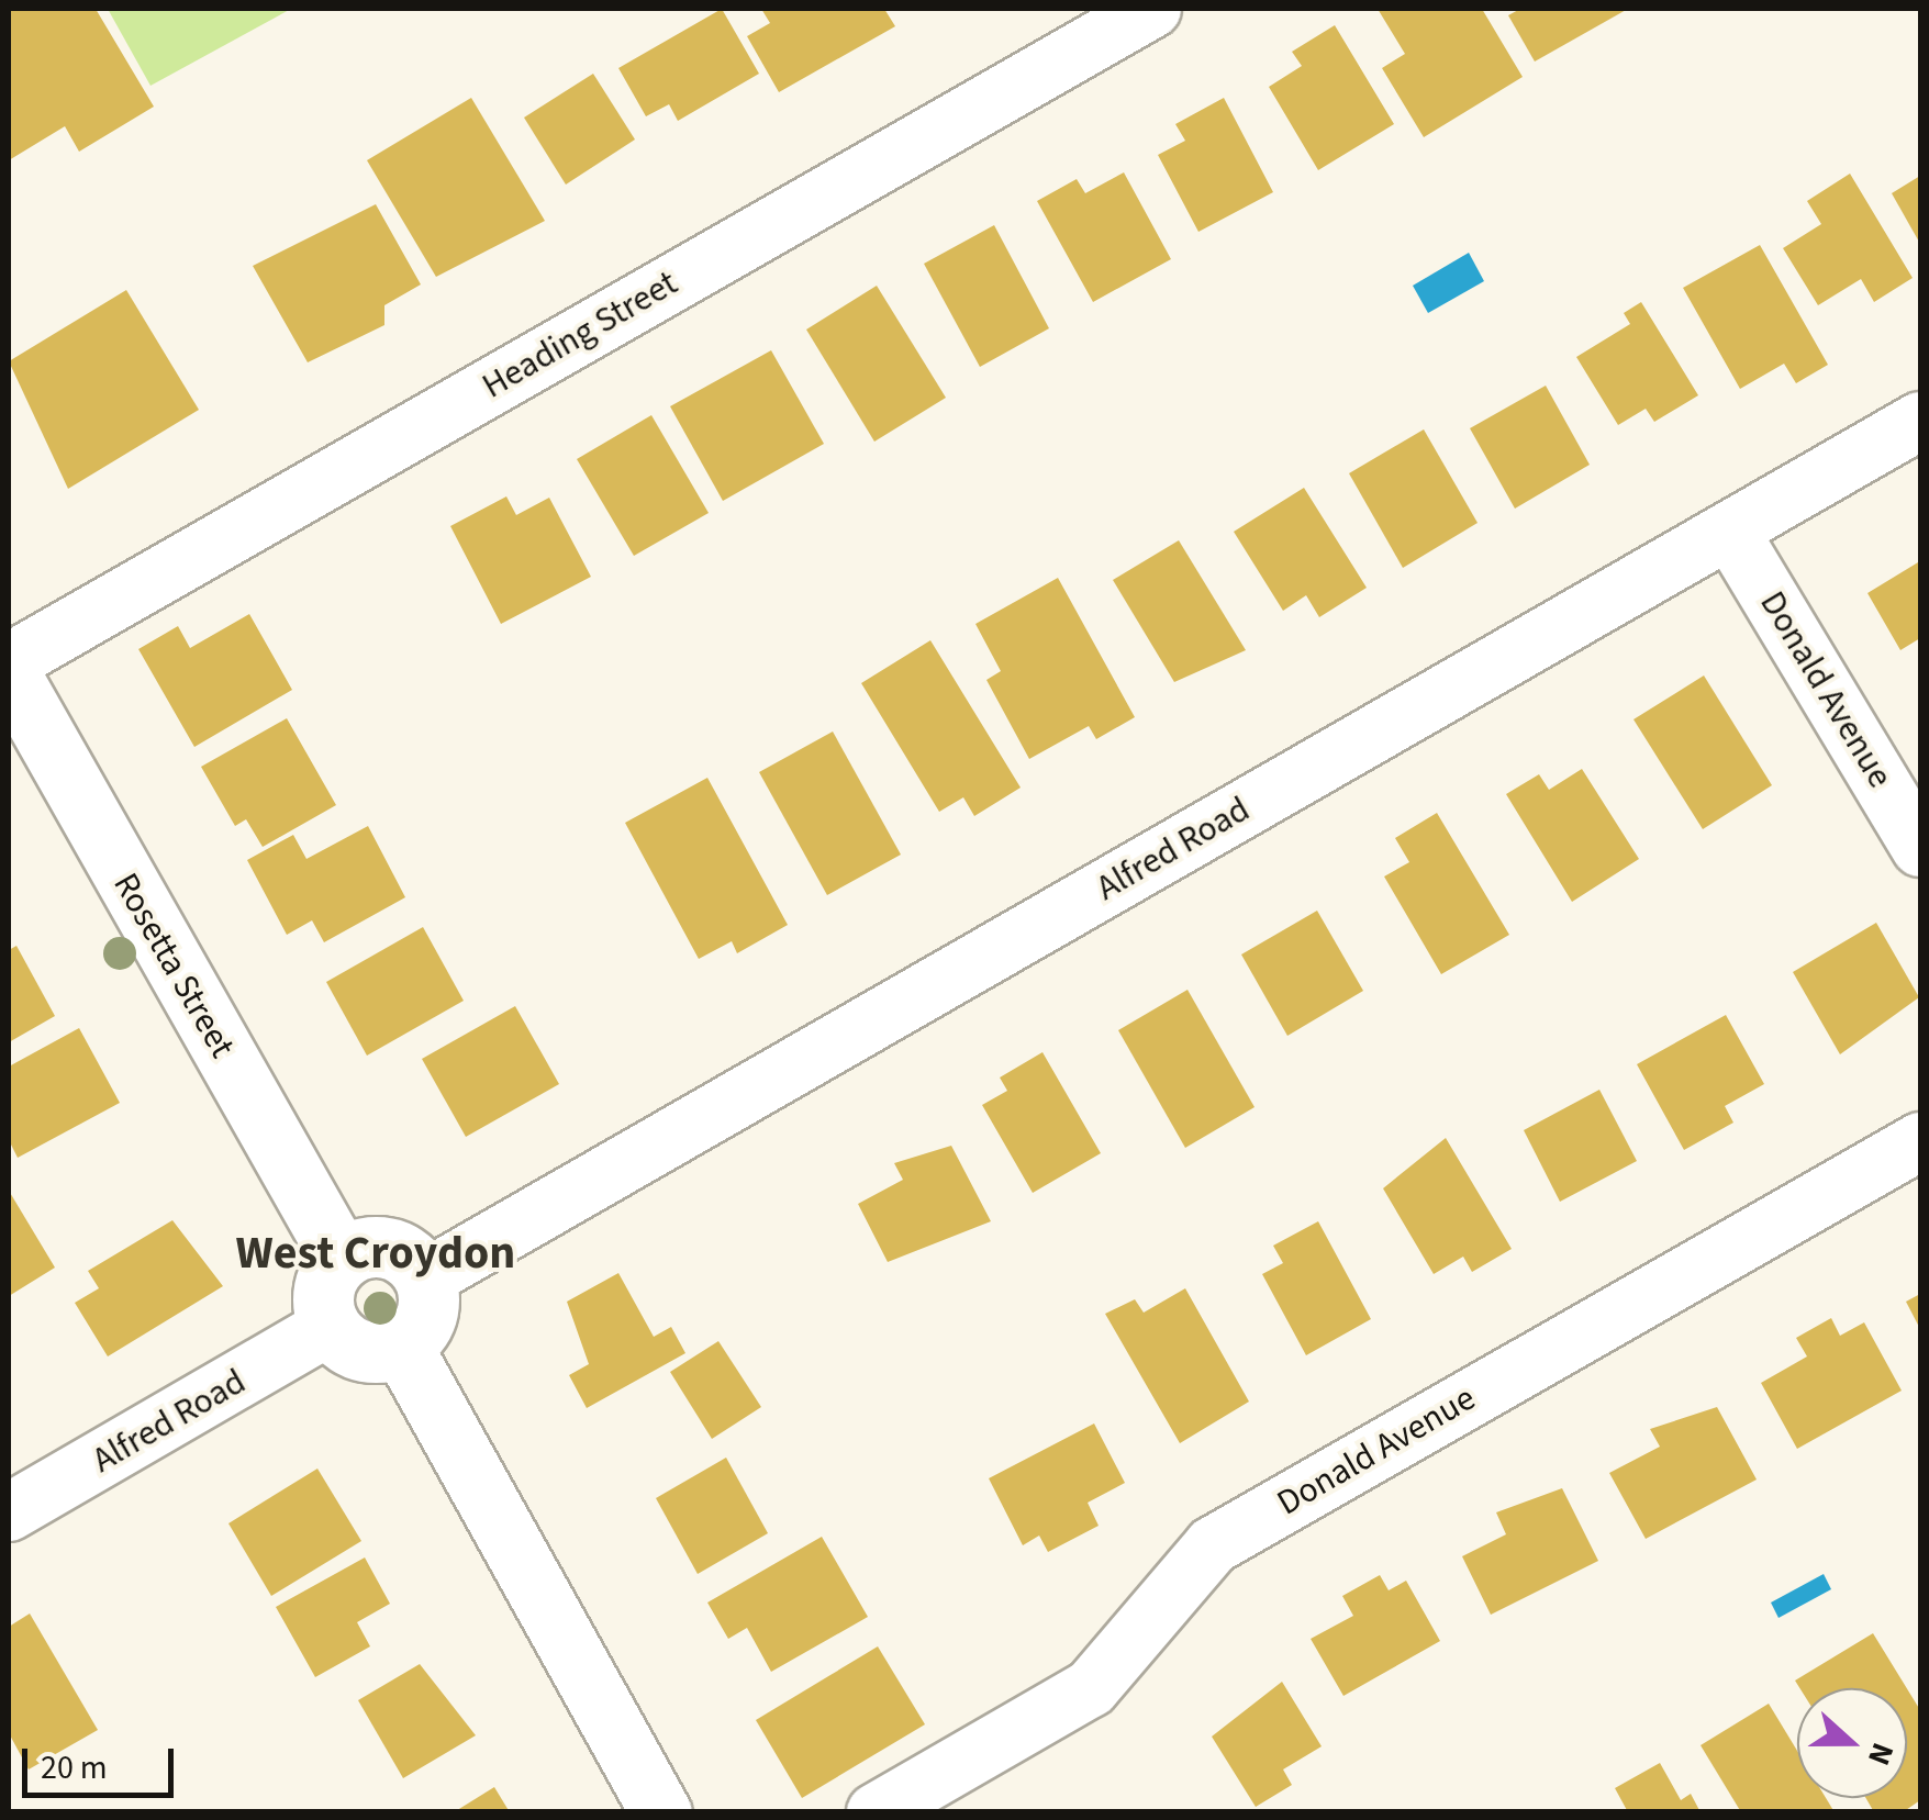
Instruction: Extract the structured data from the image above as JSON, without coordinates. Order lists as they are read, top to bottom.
{
  "streets": {
    "street": [
      "Heading Street",
      "Donald Avenue",
      "Alfred Road",
      "Rosetta Street"
    ]
  },
  "crossings": [
    ["Donald Avenue", "Alfred Road"],
    ["Alfred Road", "Rosetta Street"]
  ],
  "districts": ["West Croydon"],
  "scale_bar": "20 m",
  "north": "right"
}
